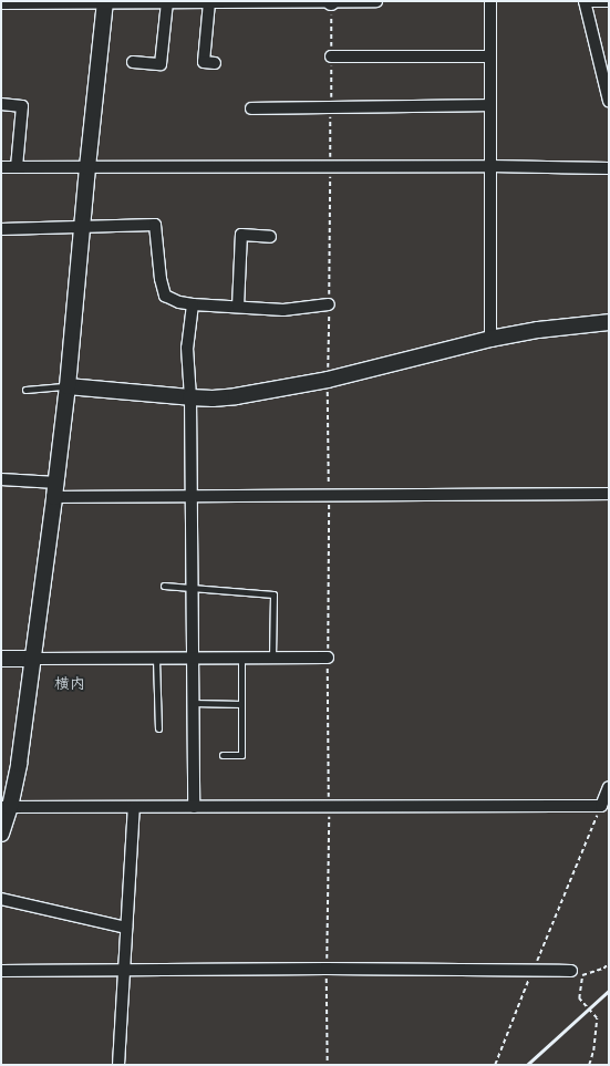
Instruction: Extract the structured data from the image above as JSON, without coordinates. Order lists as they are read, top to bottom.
{
  "districts": ["横内"]
}
